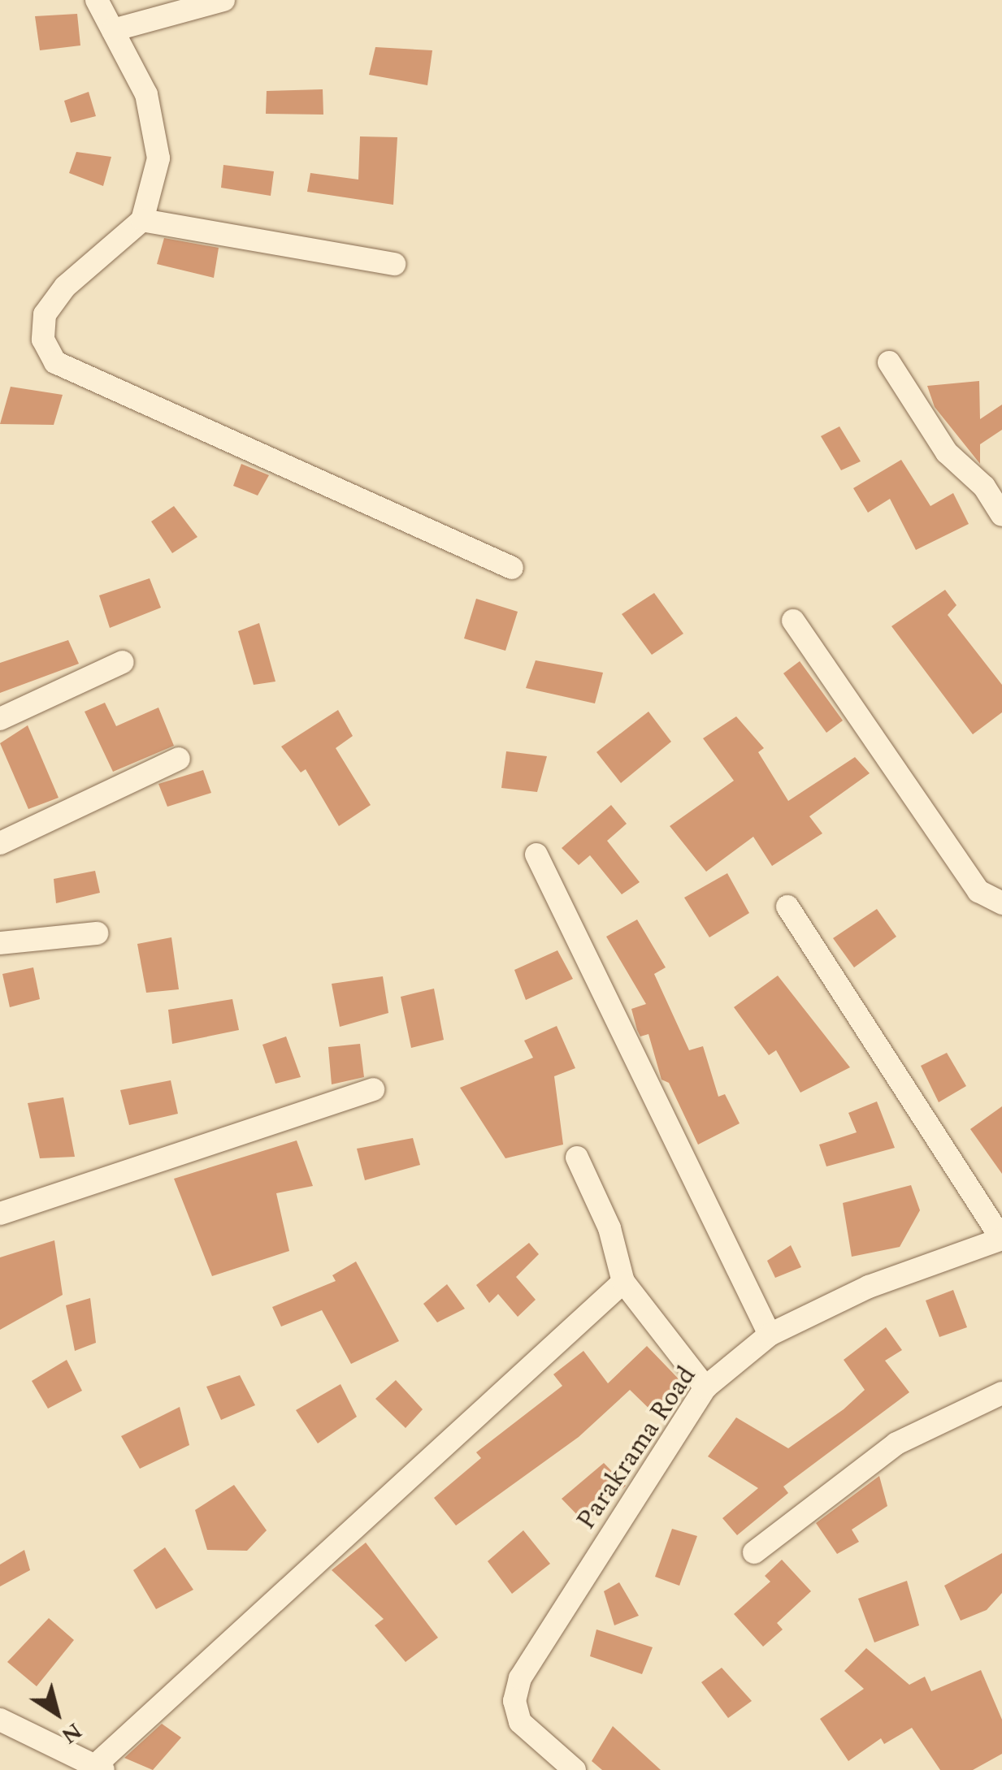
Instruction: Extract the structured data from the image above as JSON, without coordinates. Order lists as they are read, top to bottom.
{
  "streets": {
    "street": ["Parakrama Road"]
  },
  "north": "bottom right"
}
